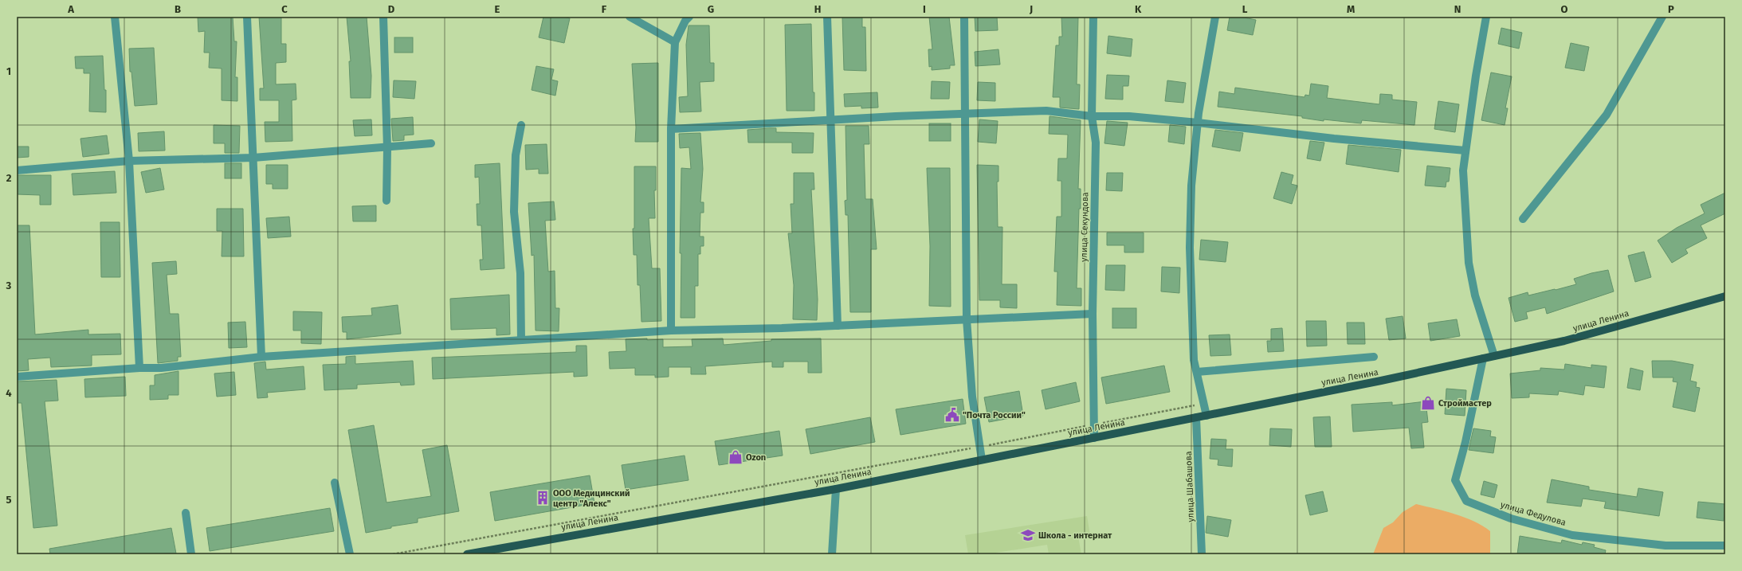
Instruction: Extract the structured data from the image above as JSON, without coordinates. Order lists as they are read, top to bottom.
{
  "streets": {
    "main road": ["улица Ленина"],
    "street": ["улица Секундова", "улица Шабашова", "улица Федулова"]
  },
  "crossings": [
    ["улица Секундова", "улица Ленина"],
    ["улица Ленина", "улица Шабашова"],
    ["улица Ленина", "улица Федулова"]
  ],
  "places": {
    "shop": ["Строймастер", "Ozon"],
    "public building": ["\"Почта России\""],
    "building": ["ООО Медицинский центр \"Алекс\""],
    "school or university": ["Школа - интернат"]
  },
  "grid": {
    "columns": [
      "A",
      "B",
      "C",
      "D",
      "E",
      "F",
      "G",
      "H",
      "I",
      "J",
      "K",
      "L",
      "M",
      "N",
      "O",
      "P"
    ],
    "rows": [
      "1",
      "2",
      "3",
      "4",
      "5"
    ]
  }
}
